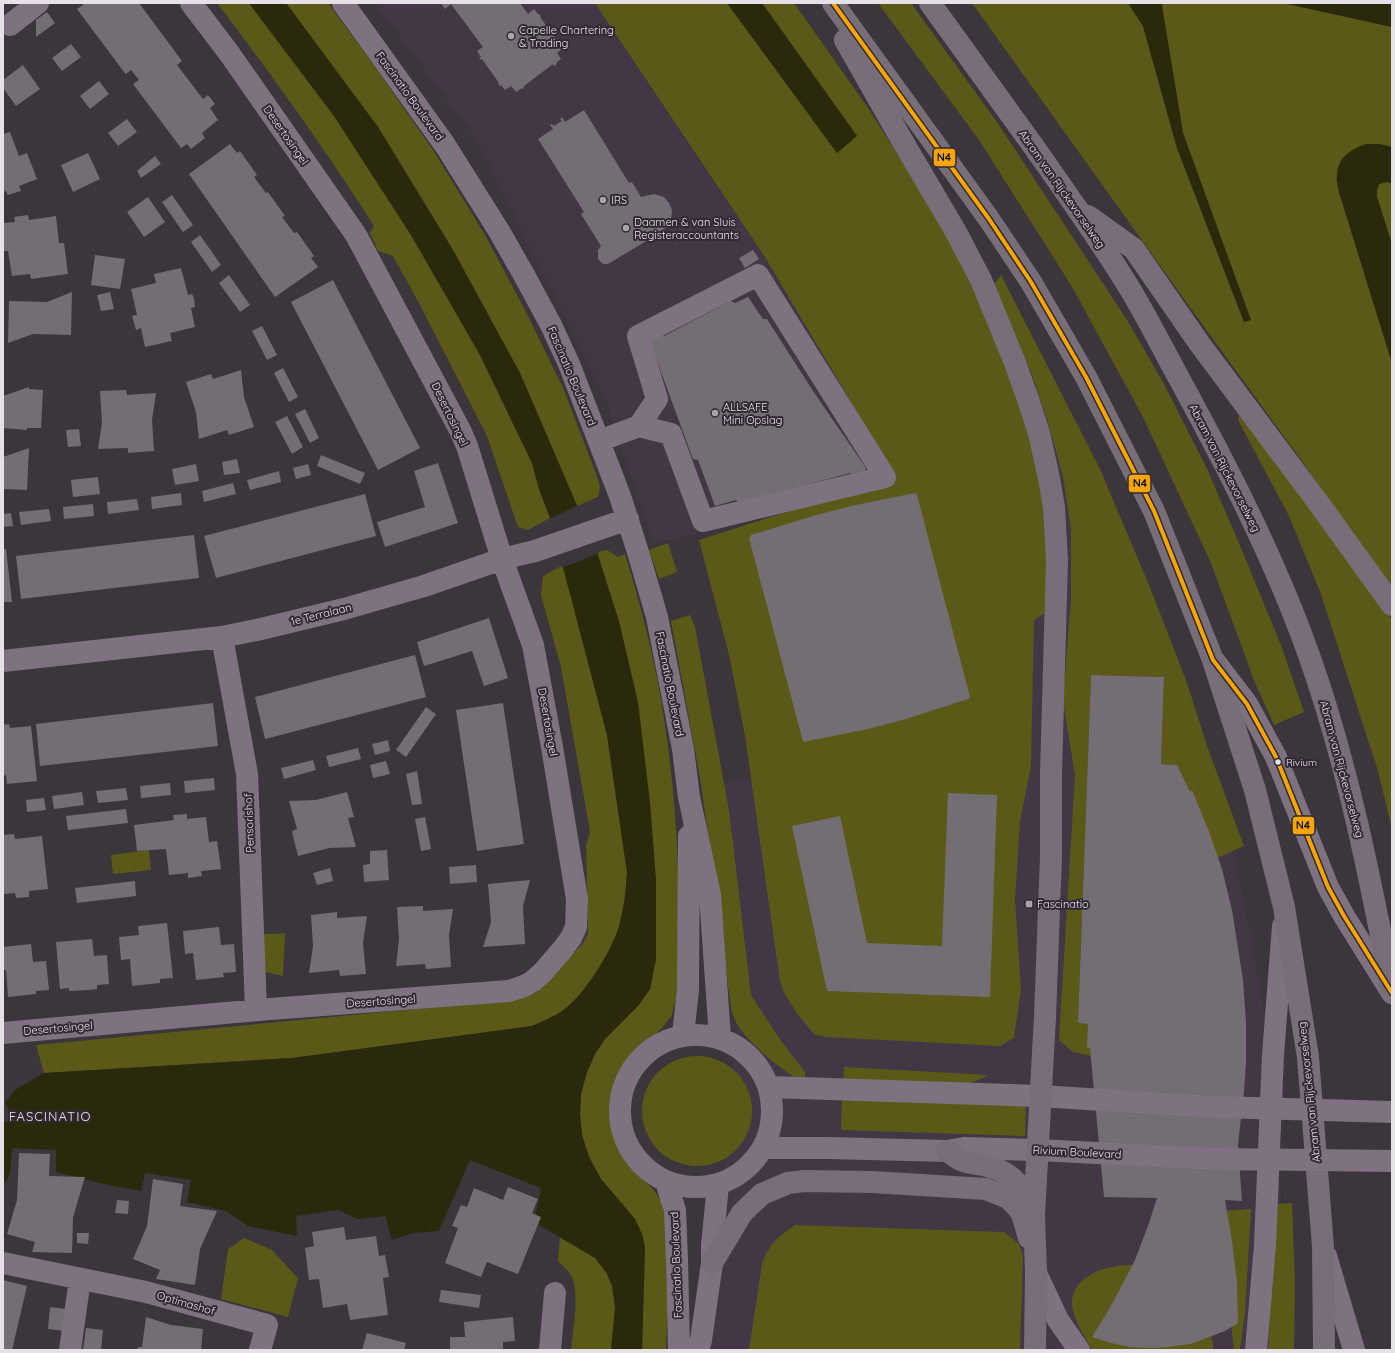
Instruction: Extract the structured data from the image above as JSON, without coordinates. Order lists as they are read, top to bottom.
{
  "streets": {
    "highway": ["Abram van Rijckevorselweg"],
    "street": [
      "Fascinatio Boulevard",
      "Desertosingel",
      "1e Terralaan",
      "Pensorishof",
      "Rivium Boulevard",
      "Optimashof"
    ]
  },
  "crossings": [
    ["Fascinatio Boulevard", "1e Terralaan"],
    ["Desertosingel", "1e Terralaan"],
    ["Desertosingel", "Pensorishof"],
    ["1e Terralaan", "Pensorishof"]
  ],
  "districts": ["FASCINATIO"],
  "places": {
    "other": [
      "Capelle Chartering & Trading",
      "IRS",
      "Daamen & van Sluis Registeraccountants",
      "ALLSAFE Mini Opslag",
      "Rivium"
    ],
    "transit": ["Fascinatio"]
  },
  "lines": ["transit line N4"]
}
